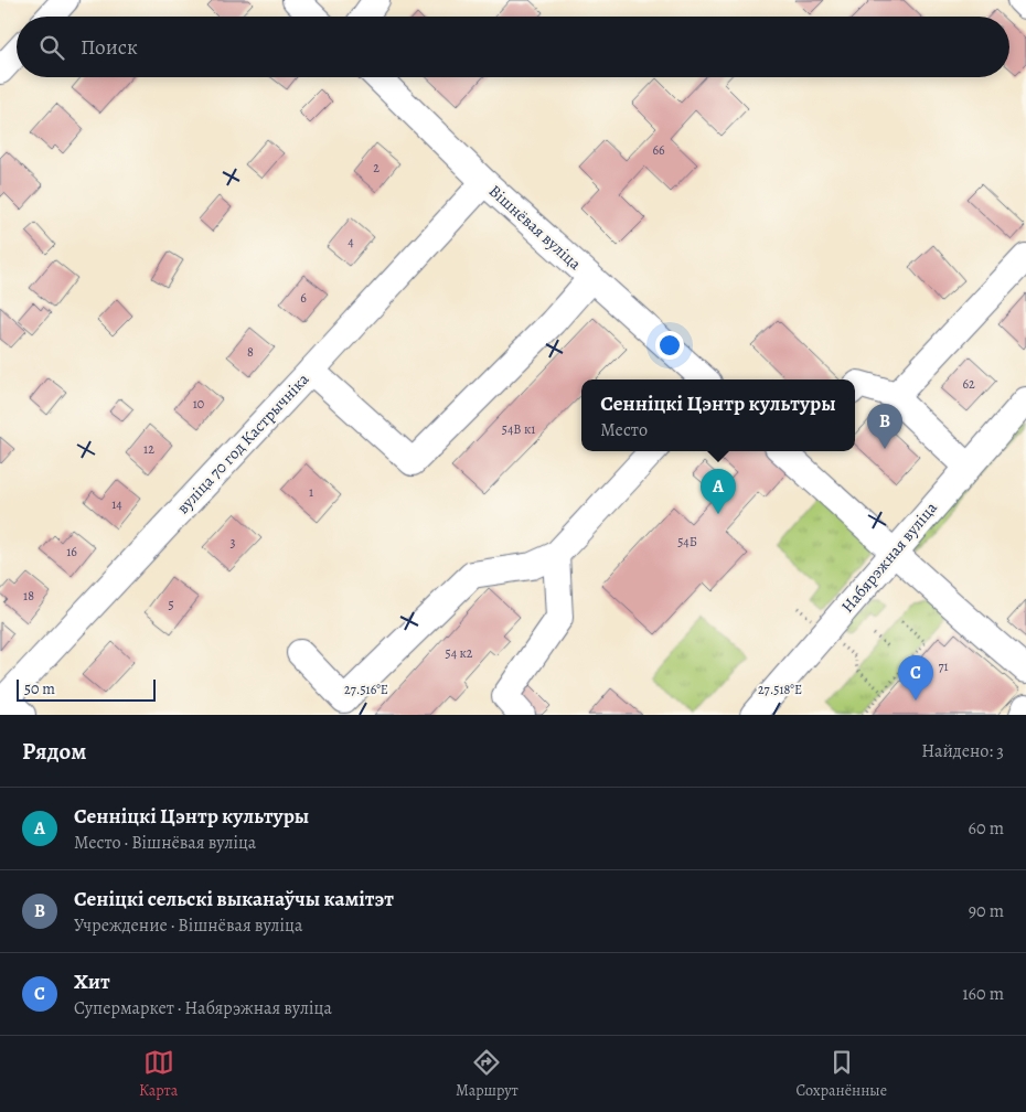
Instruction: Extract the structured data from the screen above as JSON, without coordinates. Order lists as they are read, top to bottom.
{
  "streets": {
    "street": ["Вішнёвая вуліца", "вуліца 70 год Кастрычніка", "Набярэжная вуліца"]
  },
  "crossings": [
    ["Вішнёвая вуліца", "вуліца 70 год Кастрычніка"]
  ],
  "house_numbers": [
    "66",
    "2",
    "4",
    "6",
    "8",
    "62",
    "10",
    "54В к1",
    "12",
    "1",
    "14",
    "54Б",
    "3",
    "16",
    "18",
    "5",
    "54 к2",
    "71"
  ],
  "scale_bar": "50 m",
  "page": {
    "search": "Поиск",
    "popup": ["Сенніцкі Цэнтр культуры", "Место"],
    "pins": ["B", "A", "C"],
    "scale": "50 m",
    "heading": ["Рядом", "Найдено: 3"],
    "list": [
      {
        "mark": "A",
        "name": "Сенніцкі Цэнтр культуры",
        "note": "Место · Вішнёвая вуліца",
        "value": "60 m"
      },
      {
        "mark": "B",
        "name": "Сеніцкі сельскі выканаўчы камітэт",
        "note": "Учреждение · Вішнёвая вуліца",
        "value": "90 m"
      },
      {
        "mark": "C",
        "name": "Хит",
        "note": "Супермаркет · Набярэжная вуліца",
        "value": "160 m"
      }
    ],
    "nav": ["Карта", "Маршрут", "Сохранённые"]
  },
  "coordinates": ["27.516°E", "27.518°E"]
}
